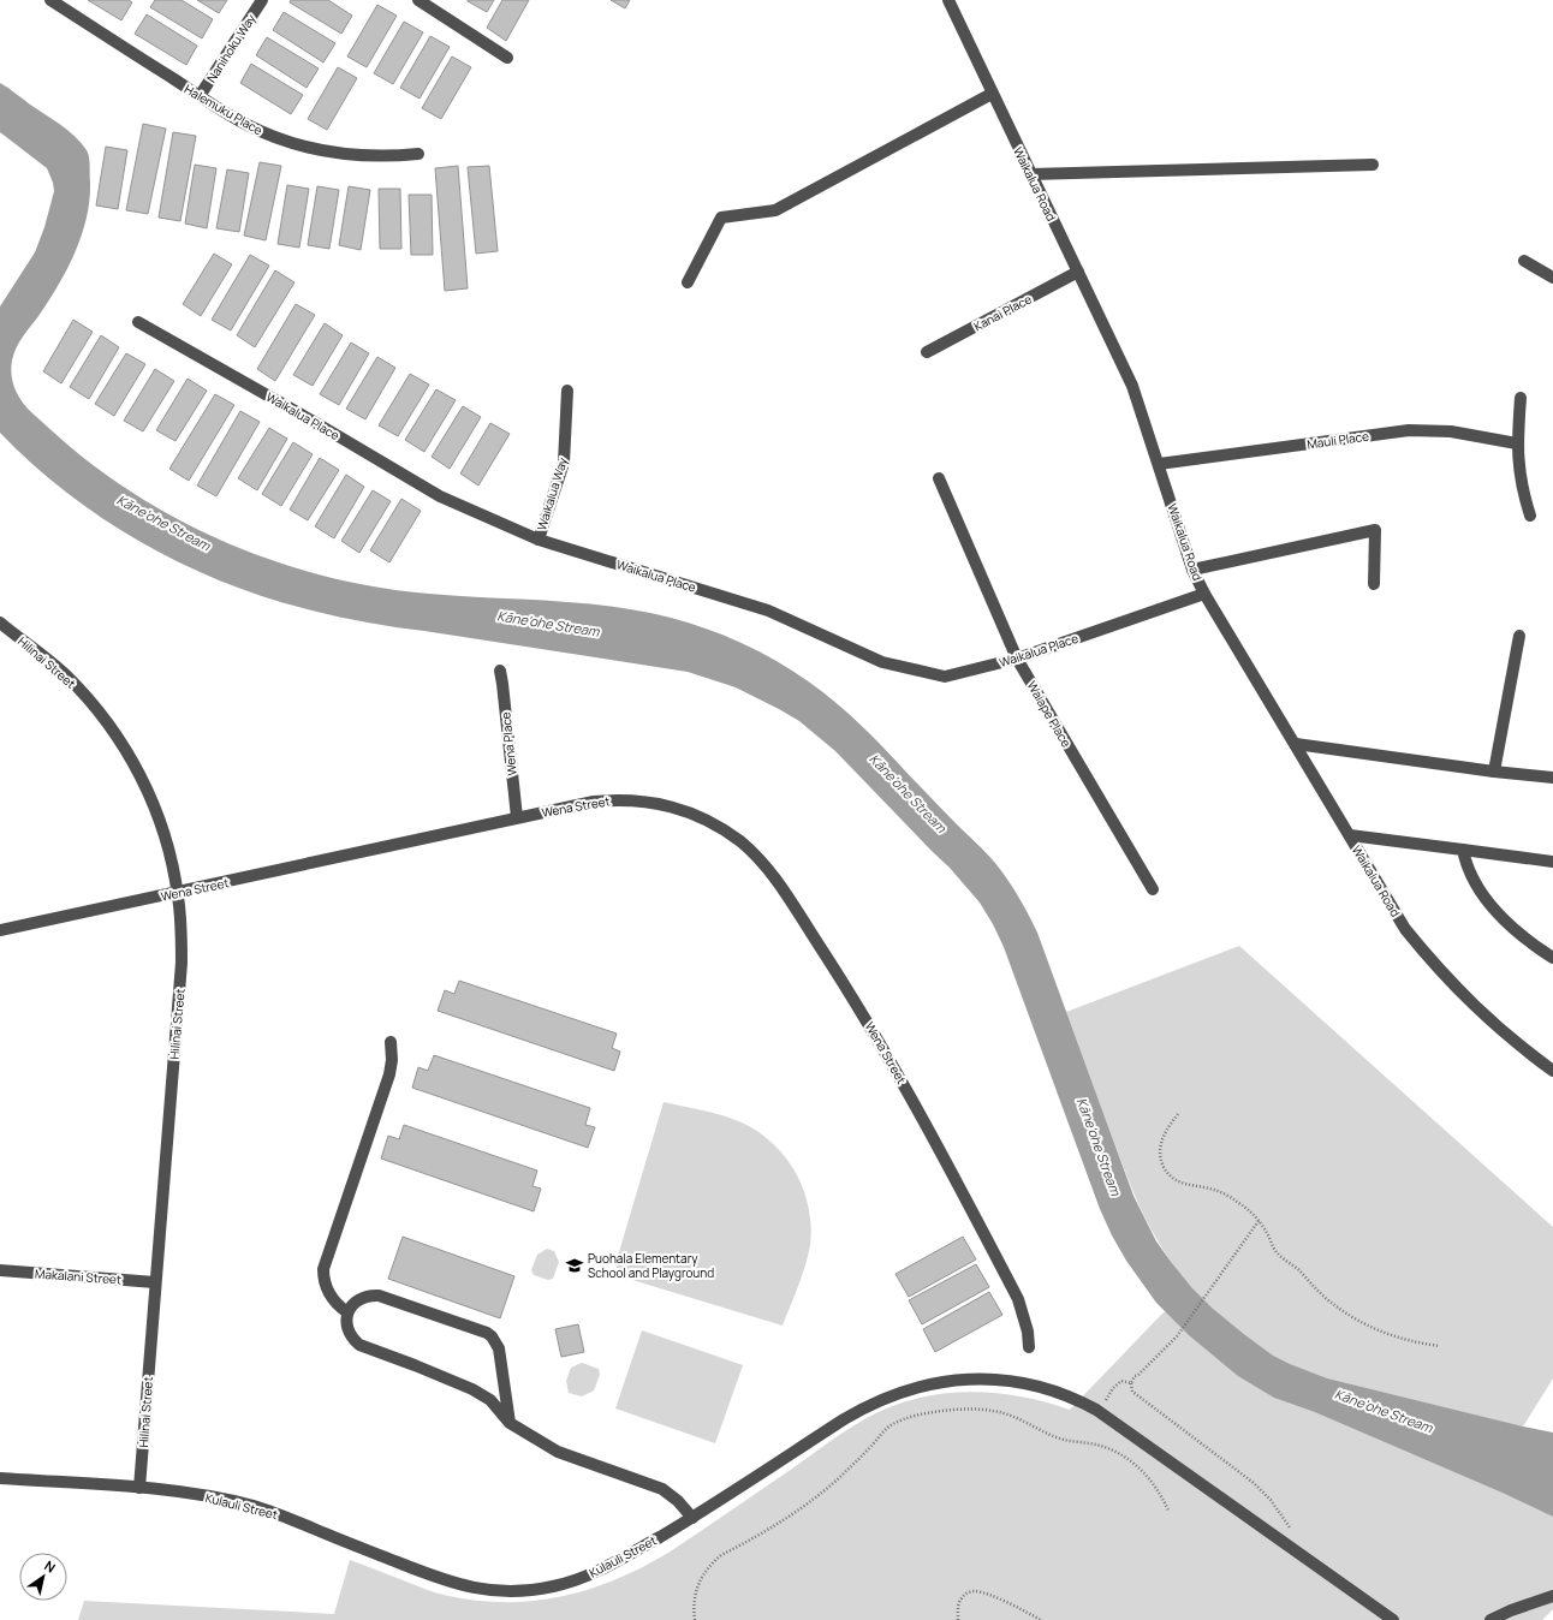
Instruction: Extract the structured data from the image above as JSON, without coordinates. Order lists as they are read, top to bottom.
{
  "streets": {
    "street": [
      "Nanihoku Way",
      "Halemuku Place",
      "Waikalua Road",
      "Kanai Place",
      "Waikalua Place",
      "Mauli Place",
      "Waikalua Way",
      "Hilinai Street",
      "Waiape Place",
      "Wena Place",
      "Wena Street",
      "Makalani Street",
      "Kulauli Street"
    ]
  },
  "crossings": [
    ["Nanihoku Way", "Halemuku Place"],
    ["Waikalua Road", "Kanai Place"],
    ["Waikalua Road", "Waikalua Place"],
    ["Waikalua Road", "Mauli Place"],
    ["Waikalua Place", "Waikalua Way"],
    ["Waikalua Place", "Waiape Place"],
    ["Hilinai Street", "Wena Street"],
    ["Hilinai Street", "Makalani Street"],
    ["Hilinai Street", "Kulauli Street"],
    ["Wena Place", "Wena Street"]
  ],
  "water": ["Kāne'ohe Stream"],
  "places": {
    "school or university": ["Puohala Elementary School and Playground"]
  },
  "north": "top right"
}
